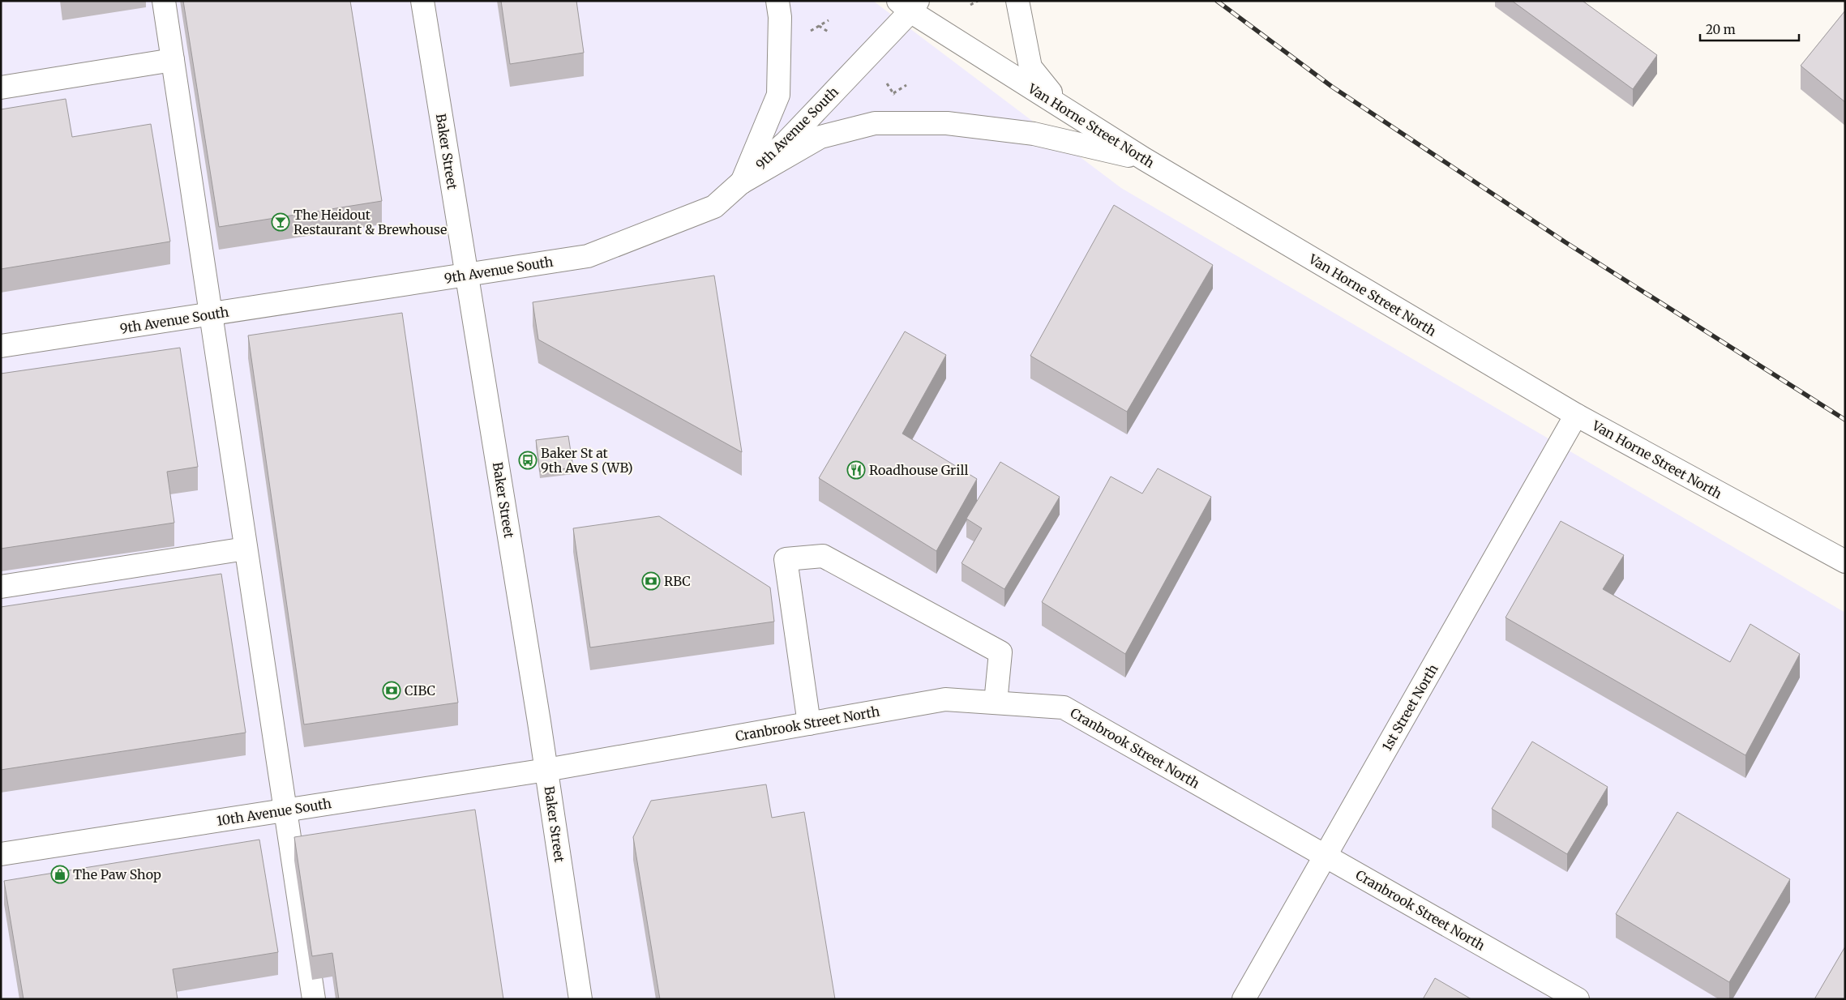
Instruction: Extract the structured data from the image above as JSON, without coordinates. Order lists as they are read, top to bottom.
{
  "streets": {
    "main road": [
      "Van Horne Street North",
      "9th Avenue South",
      "Baker Street",
      "1st Street North",
      "Cranbrook Street North",
      "10th Avenue South"
    ]
  },
  "crossings": [
    ["Van Horne Street North", "9th Avenue South"],
    ["Van Horne Street North", "1st Street North"],
    ["9th Avenue South", "Baker Street"],
    ["Baker Street", "Cranbrook Street North"],
    ["Baker Street", "10th Avenue South"],
    ["1st Street North", "Cranbrook Street North"],
    ["Cranbrook Street North", "10th Avenue South"]
  ],
  "places": {
    "bar": ["The Heidout Restaurant & Brewhouse"],
    "bus stop": ["Baker St at 9th Ave S (WB)"],
    "restaurant": ["Roadhouse Grill"],
    "bank": ["RBC", "CIBC"],
    "shop": ["The Paw Shop"]
  },
  "scale_bar": "20 m"
}
